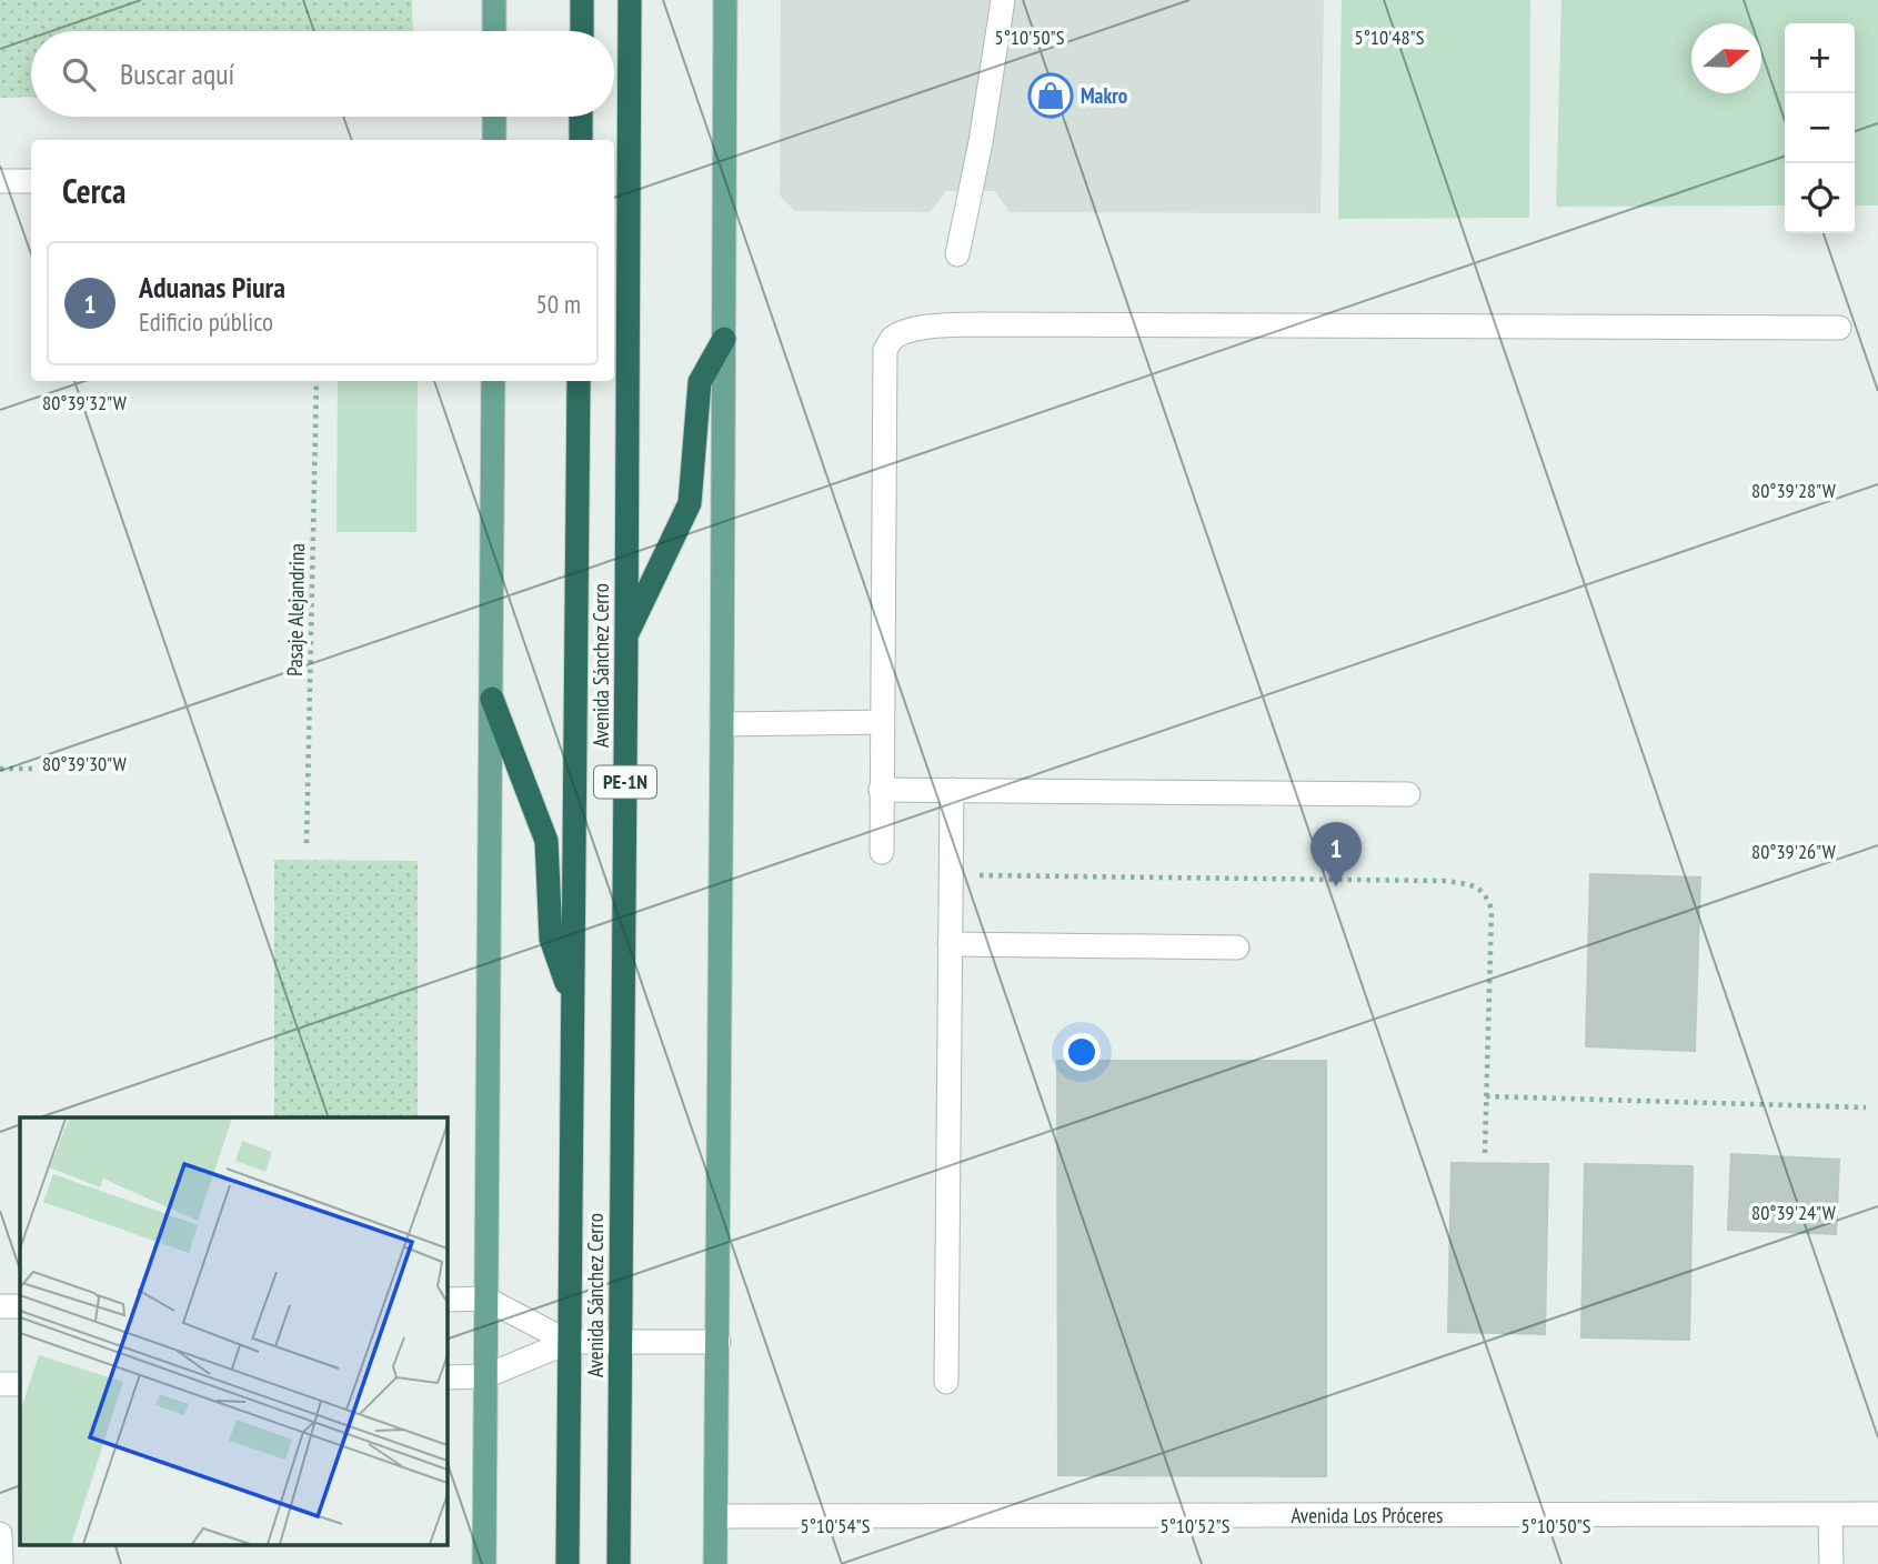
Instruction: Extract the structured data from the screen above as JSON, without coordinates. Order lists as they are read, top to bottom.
{
  "streets": {
    "highway": ["Avenida Sánchez Cerro", "PE-1N"],
    "street": ["Avenida Los Próceres"],
    "path": ["Pasaje Alejandrina"]
  },
  "places": {
    "shop": ["Makro"]
  },
  "north": "right",
  "page": {
    "map_buttons": ["+", "−"],
    "search": "Buscar aquí",
    "heading": "Cerca",
    "list": [
      {
        "mark": "1",
        "name": "Aduanas Piura",
        "note": "Edificio público",
        "value": "50 m"
      }
    ],
    "pins": "1"
  },
  "coordinates": [
    "5°10'50\"S",
    "5°10'48\"S",
    "80°39'32\"W",
    "80°39'28\"W",
    "80°39'30\"W",
    "80°39'26\"W",
    "80°39'24\"W",
    "5°10'54\"S",
    "5°10'52\"S"
  ]
}
